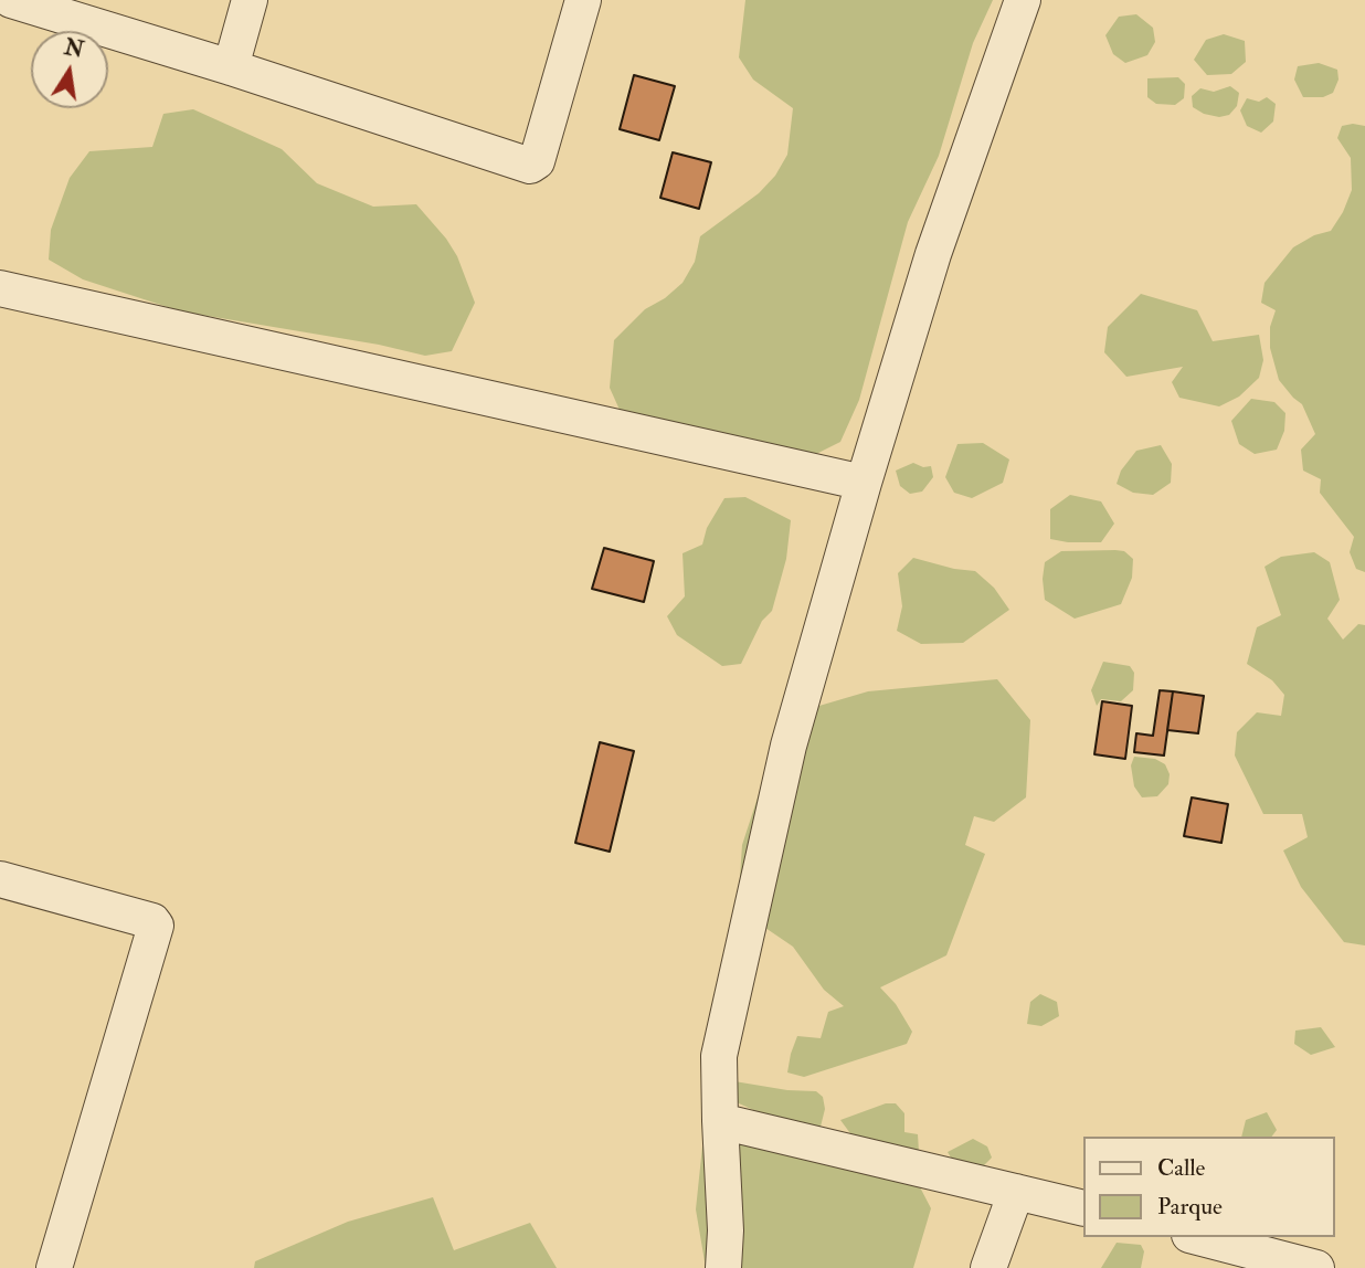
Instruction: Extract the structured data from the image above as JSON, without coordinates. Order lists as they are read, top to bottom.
{
  "legend": ["Calle", "Parque"],
  "north": "top"
}
